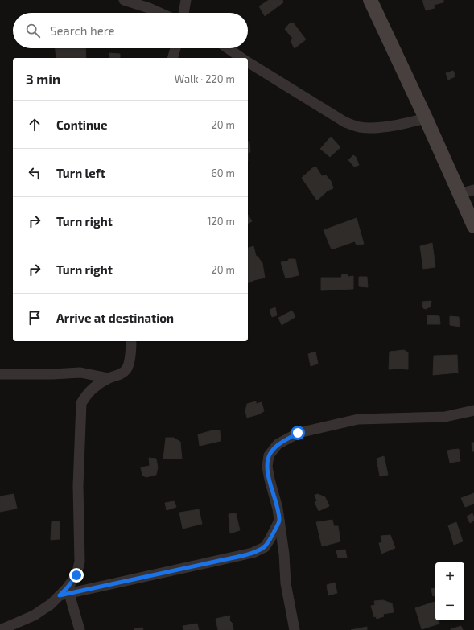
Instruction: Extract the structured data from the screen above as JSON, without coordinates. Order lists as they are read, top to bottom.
{
  "page": {
    "search": "Search here",
    "heading": ["3 min", "Walk · 220 m"],
    "list": [
      ["Continue", "20 m"],
      ["Turn left", "60 m"],
      ["Turn right", "120 m"],
      ["Turn right", "20 m"],
      "Arrive at destination"
    ],
    "map_buttons": ["+", "−"]
  }
}
